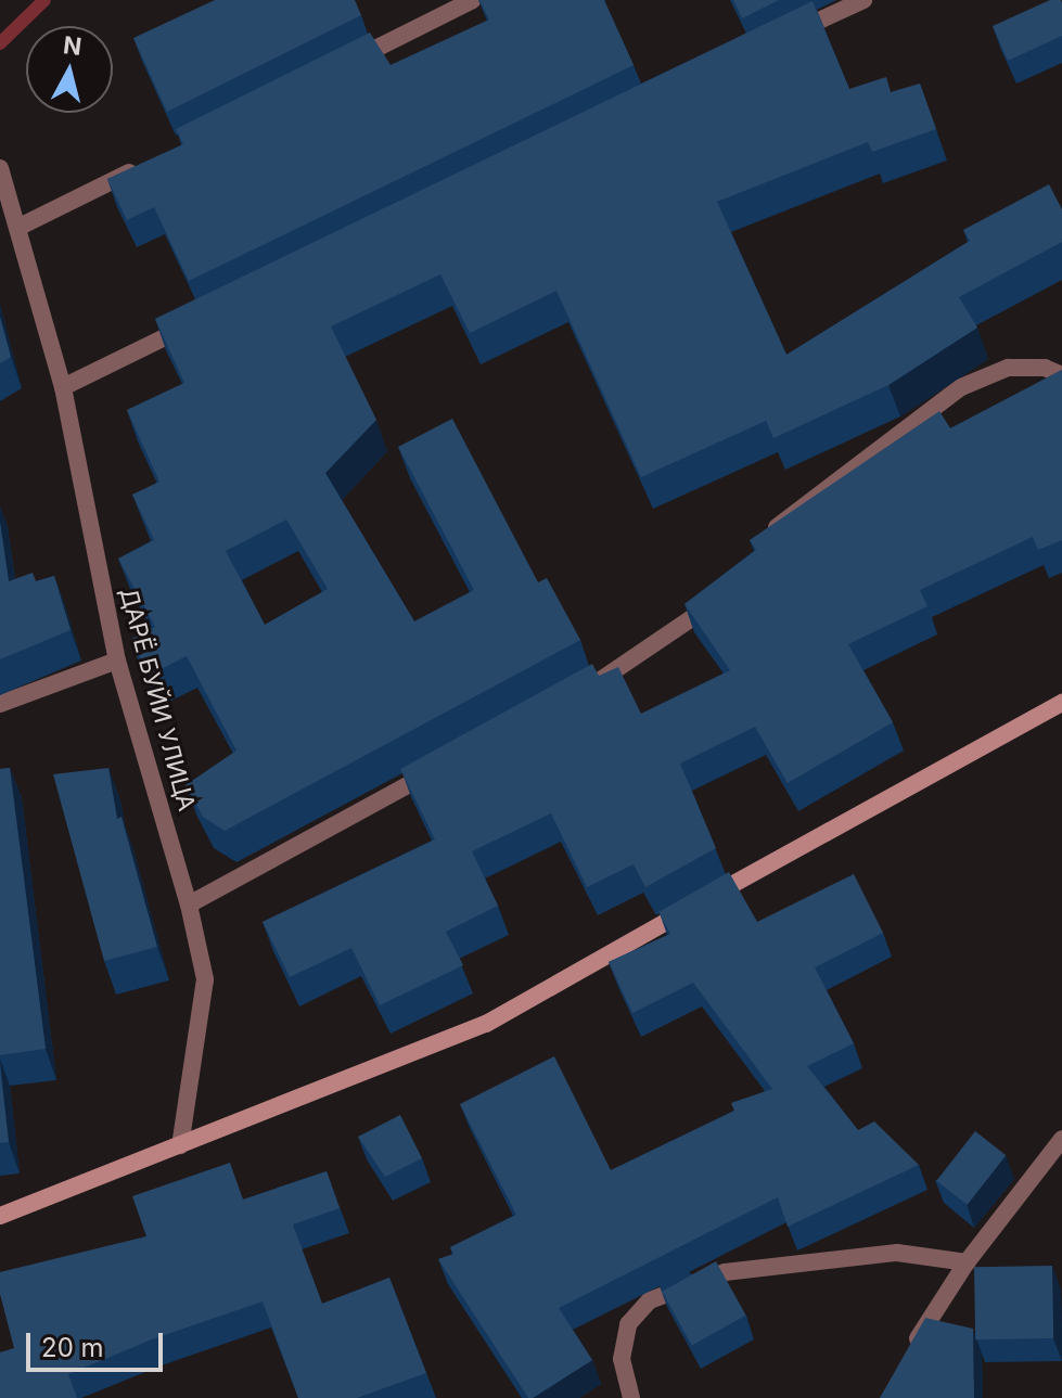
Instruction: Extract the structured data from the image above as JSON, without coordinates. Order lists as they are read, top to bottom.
{
  "streets": {
    "street": ["ДАРЁ БУЙИ УЛИЦА"]
  },
  "scale_bar": "20 m",
  "north": "top"
}
